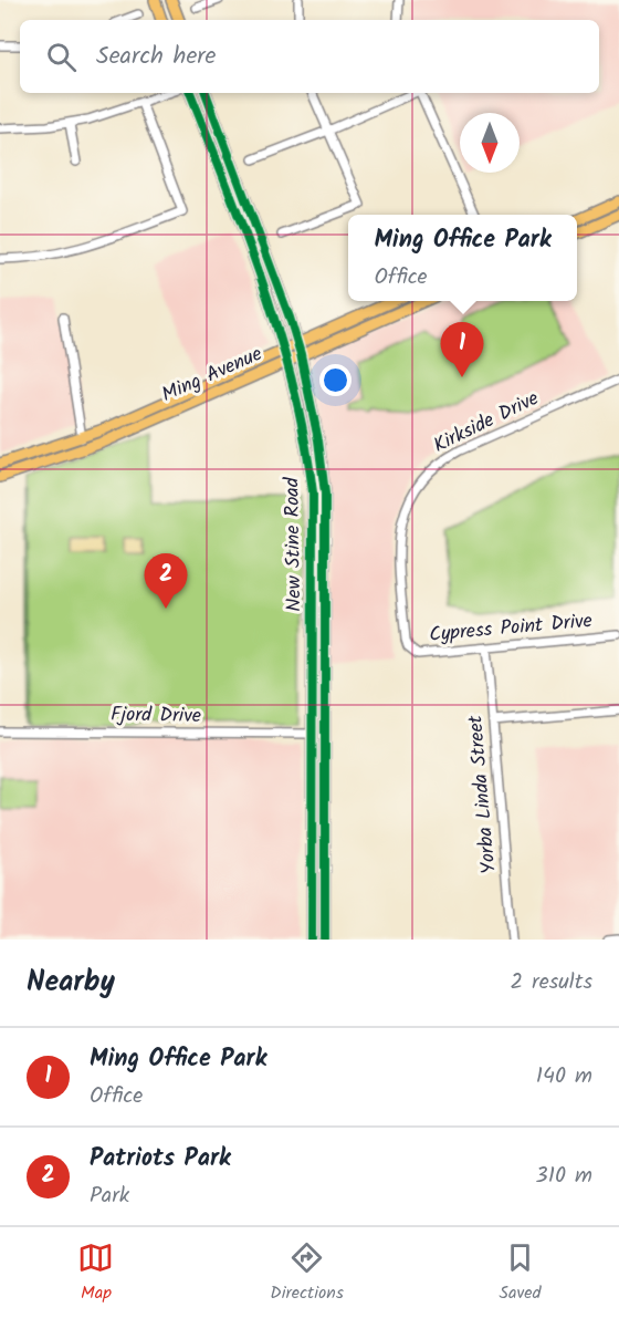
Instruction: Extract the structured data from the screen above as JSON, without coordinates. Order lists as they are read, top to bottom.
{
  "streets": {
    "main road": ["Ming Avenue", "New Stine Road"],
    "street": [
      "Kirkside Drive",
      "Cypress Point Drive",
      "Fjord Drive",
      "Yorba Linda Street"
    ]
  },
  "crossings": [
    ["Ming Avenue", "New Stine Road"],
    ["Kirkside Drive", "Cypress Point Drive"],
    ["New Stine Road", "Fjord Drive"],
    ["Cypress Point Drive", "Yorba Linda Street"]
  ],
  "north": "bottom",
  "page": {
    "search": "Search here",
    "popup": ["Ming Office Park", "Office"],
    "pins": ["1", "2"],
    "heading": ["Nearby", "2 results"],
    "list": [
      {
        "mark": "1",
        "name": "Ming Office Park",
        "note": "Office",
        "value": "140 m"
      },
      {
        "mark": "2",
        "name": "Patriots Park",
        "note": "Park",
        "value": "310 m"
      }
    ],
    "nav": ["Map", "Directions", "Saved"]
  }
}
